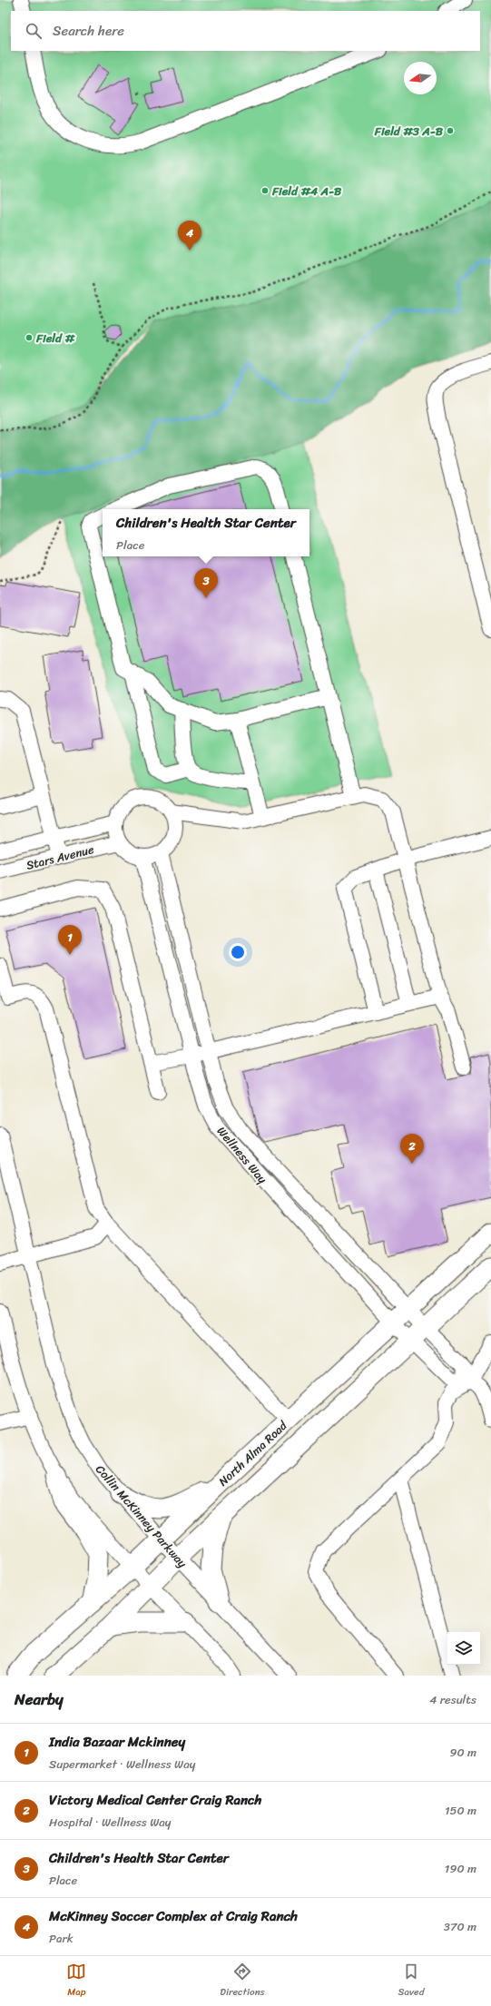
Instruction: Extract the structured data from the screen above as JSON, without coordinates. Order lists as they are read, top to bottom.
{
  "streets": {
    "main road": ["North Alma Road"],
    "street": ["Stars Avenue", "Wellness Way", "Collin McKinney Parkway"]
  },
  "crossings": [
    ["Stars Avenue", "Wellness Way"],
    ["Wellness Way", "North Alma Road"],
    ["North Alma Road", "Collin McKinney Parkway"]
  ],
  "places": ["Field #3 A-B", "Field #4 A-B", "Field #"],
  "north": "left",
  "page": {
    "search": "Search here",
    "pins": [
      "4",
      "3",
      "1",
      "2"
    ],
    "popup": ["Children's Health Star Center", "Place"],
    "heading": ["Nearby", "4 results"],
    "list": [
      {
        "mark": "1",
        "name": "India Bazaar Mckinney",
        "note": "Supermarket · Wellness Way",
        "value": "90 m"
      },
      {
        "mark": "2",
        "name": "Victory Medical Center Craig Ranch",
        "note": "Hospital · Wellness Way",
        "value": "150 m"
      },
      {
        "mark": "3",
        "name": "Children's Health Star Center",
        "note": "Place",
        "value": "190 m"
      },
      {
        "mark": "4",
        "name": "McKinney Soccer Complex at Craig Ranch",
        "note": "Park",
        "value": "370 m"
      }
    ],
    "nav": ["Map", "Directions", "Saved"]
  }
}
